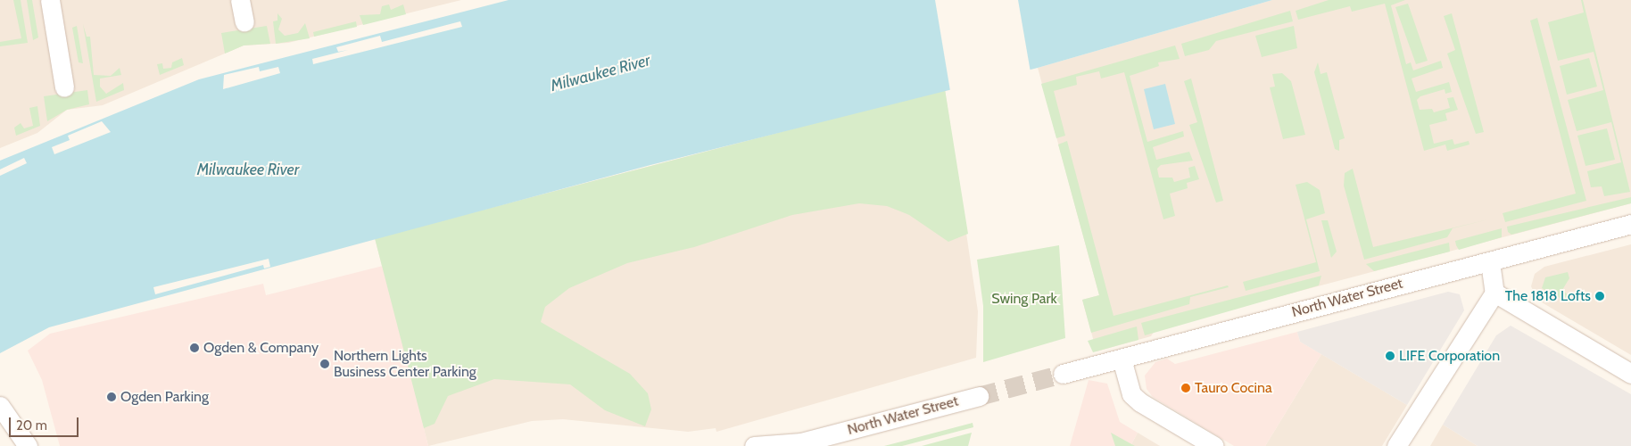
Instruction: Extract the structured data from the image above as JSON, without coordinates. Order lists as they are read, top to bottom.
{
  "streets": {
    "street": ["North Water Street"]
  },
  "water": ["Milwaukee River"],
  "parks": ["Swing Park"],
  "places": [
    "The 1818 Lofts",
    "Ogden & Company",
    "LIFE Corporation",
    "Northern Lights Business Center Parking",
    "Tauro Cocina",
    "Ogden Parking"
  ],
  "scale_bar": "20 m"
}
